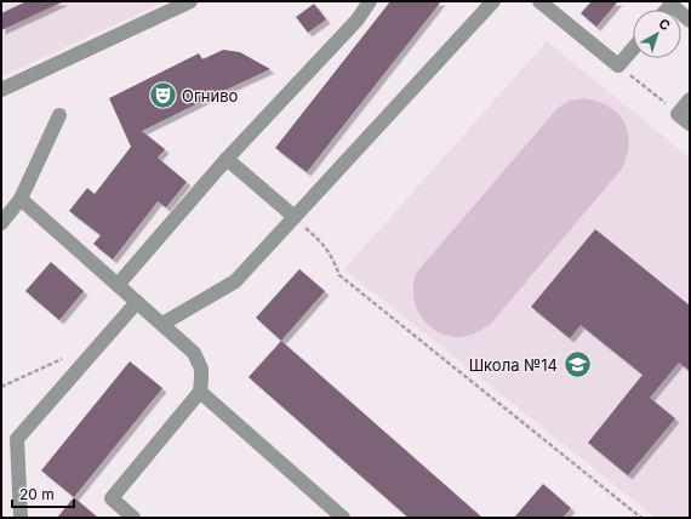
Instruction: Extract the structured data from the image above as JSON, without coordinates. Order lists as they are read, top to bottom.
{
  "places": {
    "theatre": ["Огниво"],
    "school or university": ["Школа №14"]
  },
  "scale_bar": "20 m",
  "north": "top right"
}
